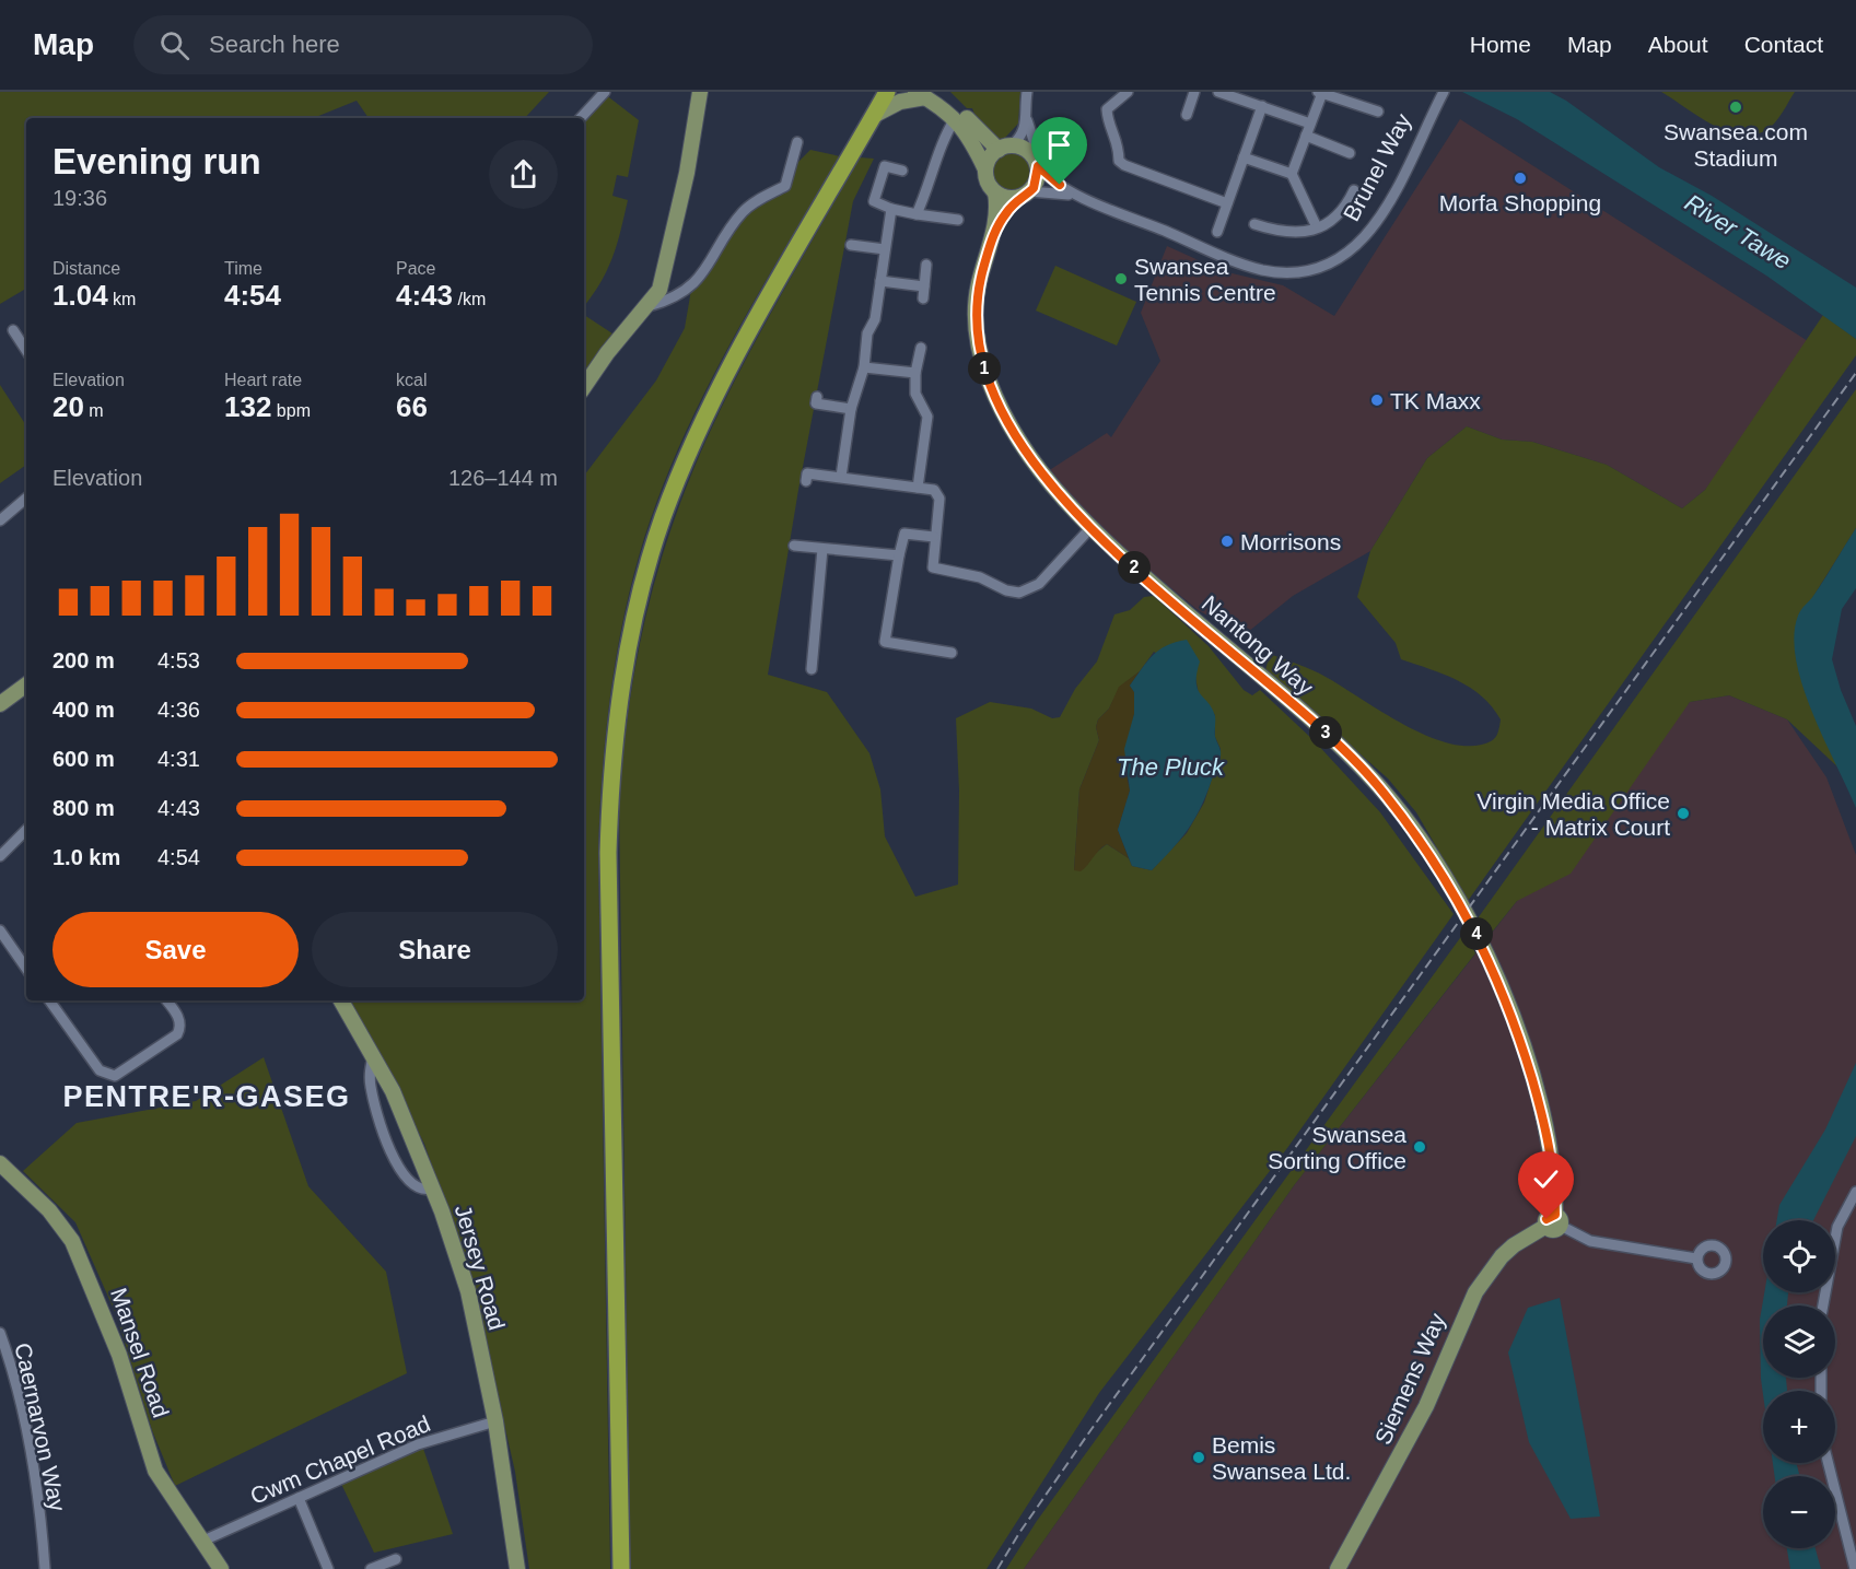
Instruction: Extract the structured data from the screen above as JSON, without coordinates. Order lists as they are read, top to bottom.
{
  "streets": {
    "street": [
      "Brunel Way",
      "Nantong Way",
      "Jersey Road",
      "Mansel Road",
      "Siemens Way",
      "Caernarvon Way",
      "Cwm Chapel Road"
    ]
  },
  "crossings": [
    ["Brunel Way", "Nantong Way"],
    ["Nantong Way", "Siemens Way"],
    ["Jersey Road", "Cwm Chapel Road"],
    ["Mansel Road", "Cwm Chapel Road"]
  ],
  "districts": ["PENTRE'R-GASEG"],
  "water": ["River Tawe", "The Pluck"],
  "places": [
    "Swansea.com Stadium",
    "Morfa Shopping",
    "Swansea Tennis Centre",
    "TK Maxx",
    "Morrisons",
    "Virgin Media Office - Matrix Court",
    "Swansea Sorting Office",
    "Bemis Swansea Ltd."
  ],
  "page": {
    "header": "Map",
    "search": "Search here",
    "nav": [
      "Home",
      "Map",
      "About",
      "Contact"
    ],
    "heading": ["Evening run", "19:36"],
    "stats": [
      ["Distance", "1.04 km"],
      ["Time", "4:54"],
      ["Pace", "4:43 /km"],
      ["Elevation", "20 m"],
      ["Heart rate", "132 bpm"],
      ["kcal", "66"]
    ],
    "pins": [
      "1",
      "2",
      "3",
      "4"
    ],
    "chart": ["Elevation", "126–144 m"],
    "list": [
      {
        "name": "200 m",
        "note": "4:53"
      },
      {
        "name": "400 m",
        "note": "4:36"
      },
      {
        "name": "600 m",
        "note": "4:31"
      },
      {
        "name": "800 m",
        "note": "4:43"
      },
      {
        "name": "1.0 km",
        "note": "4:54"
      }
    ],
    "buttons": ["Save", "Share"],
    "map_buttons": ["+", "−"]
  }
}
